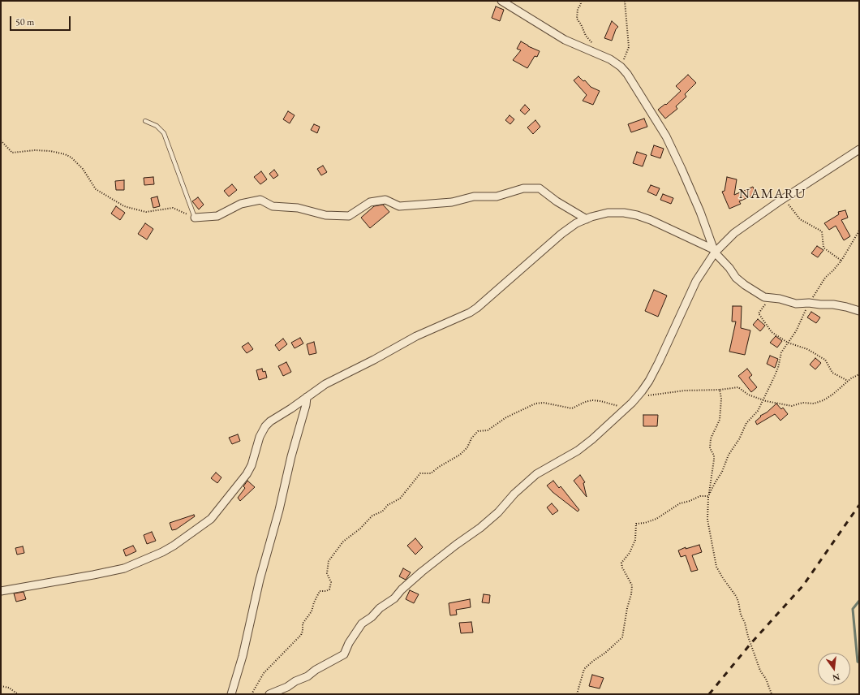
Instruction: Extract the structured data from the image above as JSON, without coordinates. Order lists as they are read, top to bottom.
{
  "districts": ["NAMARU"],
  "scale_bar": "50 m",
  "north": "bottom"
}
